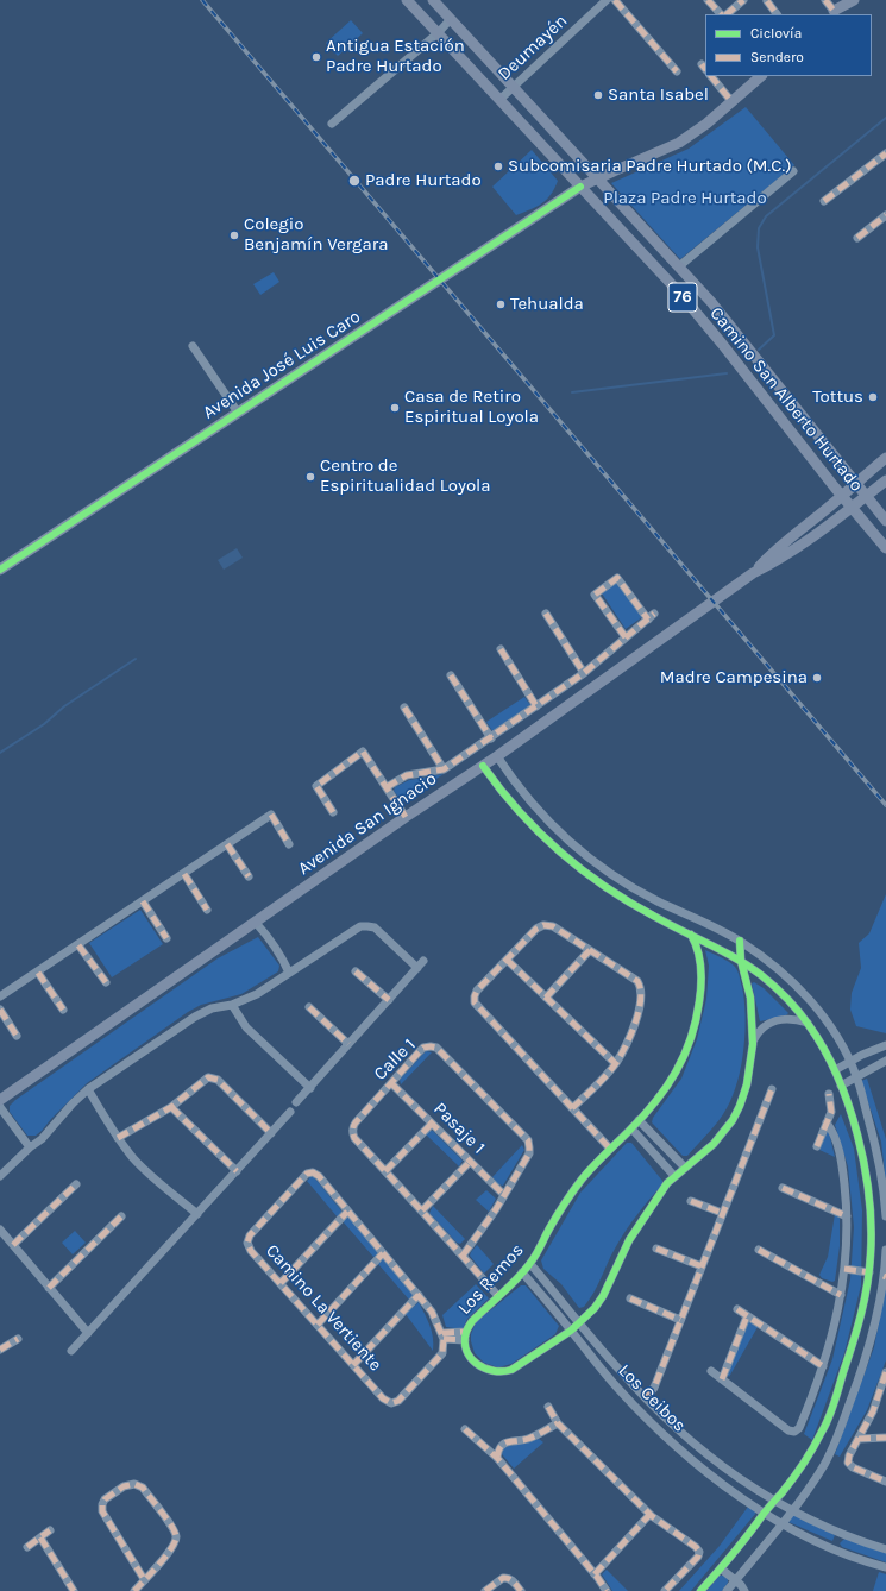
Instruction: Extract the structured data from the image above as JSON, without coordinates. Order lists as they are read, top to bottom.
{
  "streets": {
    "main road": [
      "76",
      "Avenida José Luis Caro",
      "Camino San Alberto Hurtado",
      "Avenida San Ignacio"
    ],
    "street": [
      "Deumayén",
      "Calle 1",
      "Pasaje 1",
      "Los Remos",
      "Camino La Vertiente",
      "Los Ceibos"
    ]
  },
  "crossings": [
    ["Deumayén", "Camino San Alberto Hurtado"],
    ["Avenida José Luis Caro", "Camino San Alberto Hurtado"],
    ["Camino San Alberto Hurtado", "Avenida San Ignacio"],
    ["Calle 1", "Pasaje 1"],
    ["Calle 1", "Los Remos"],
    ["Los Remos", "Los Ceibos"]
  ],
  "parks": ["Plaza Padre Hurtado"],
  "places": [
    "Antigua Estación Padre Hurtado",
    "Santa Isabel",
    "Subcomisaria Padre Hurtado (M.C.)",
    "Padre Hurtado",
    "Colegio Benjamín Vergara",
    "Tehualda",
    "Tottus",
    "Casa de Retiro Espiritual Loyola",
    "Centro de Espiritualidad Loyola",
    "Madre Campesina"
  ],
  "legend": ["Ciclovía", "Sendero"]
}
